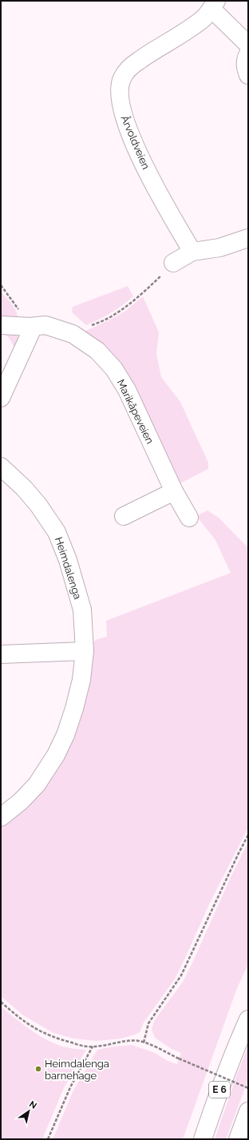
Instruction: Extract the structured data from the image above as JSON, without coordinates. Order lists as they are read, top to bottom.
{
  "streets": {
    "main road": [
      "Årvoldveien",
      "Marikåpeveien",
      "Heimdalenga",
      "E 6"
    ]
  },
  "places": ["Heimdalenga barnehage"],
  "north": "top right"
}
